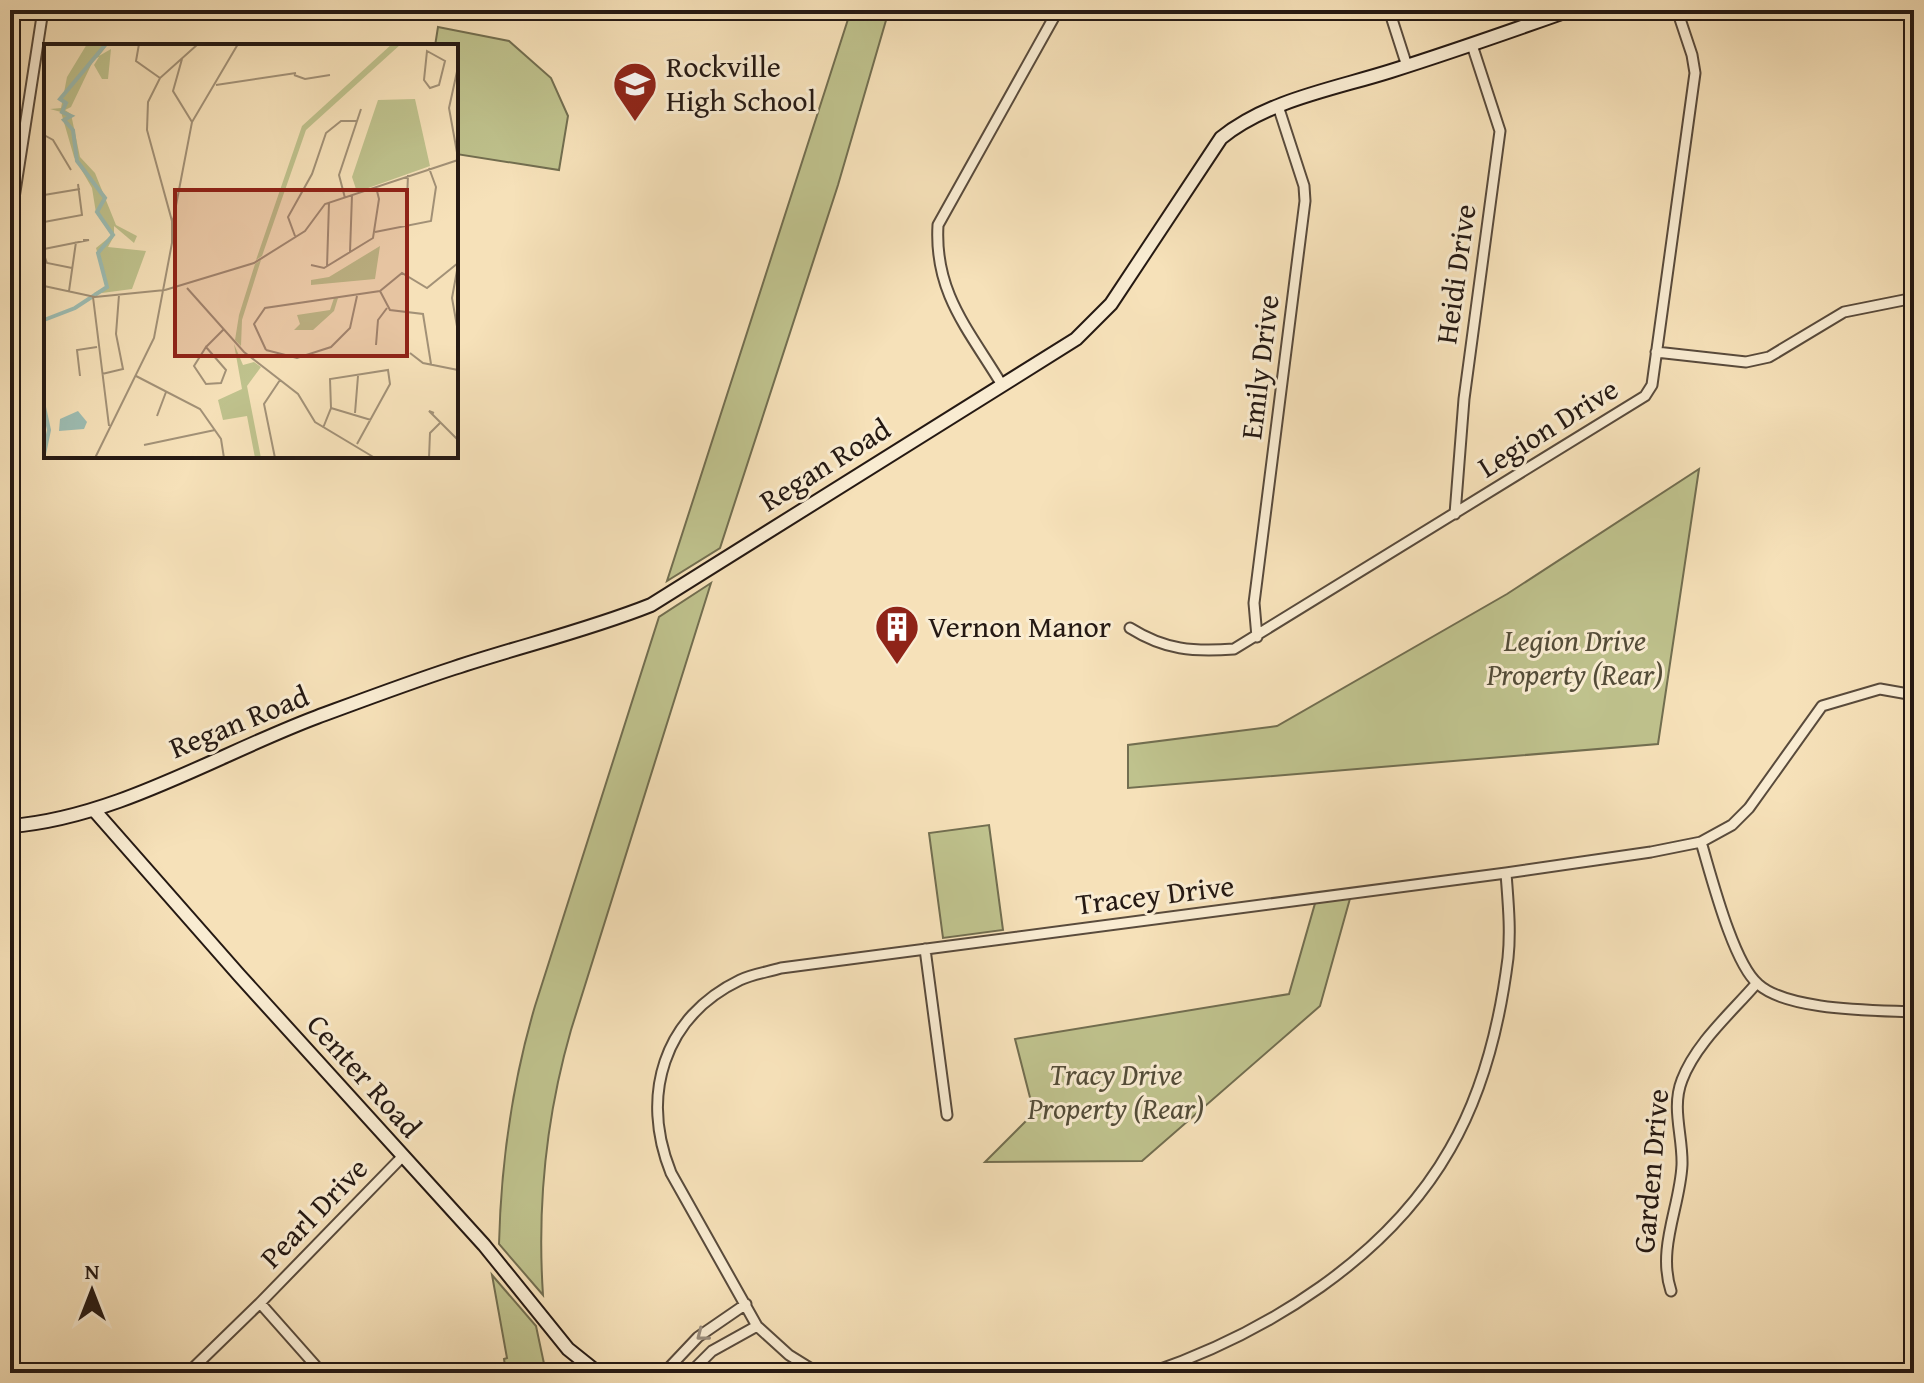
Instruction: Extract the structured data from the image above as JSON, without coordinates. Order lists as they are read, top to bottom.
{
  "streets": {
    "street": [
      "Heidi Drive",
      "Emily Drive",
      "Legion Drive",
      "Regan Road",
      "Tracey Drive",
      "Center Road",
      "Garden Drive",
      "Pearl Drive"
    ]
  },
  "crossings": [
    ["Heidi Drive", "Legion Drive"],
    ["Heidi Drive", "Regan Road"],
    ["Emily Drive", "Legion Drive"],
    ["Emily Drive", "Regan Road"],
    ["Regan Road", "Center Road"],
    ["Center Road", "Pearl Drive"]
  ],
  "parks": ["Legion Drive Property (Rear)", "Tracy Drive Property (Rear)"],
  "places": {
    "school or university": ["Rockville High School"],
    "building": ["Vernon Manor"]
  },
  "north": "top"
}
